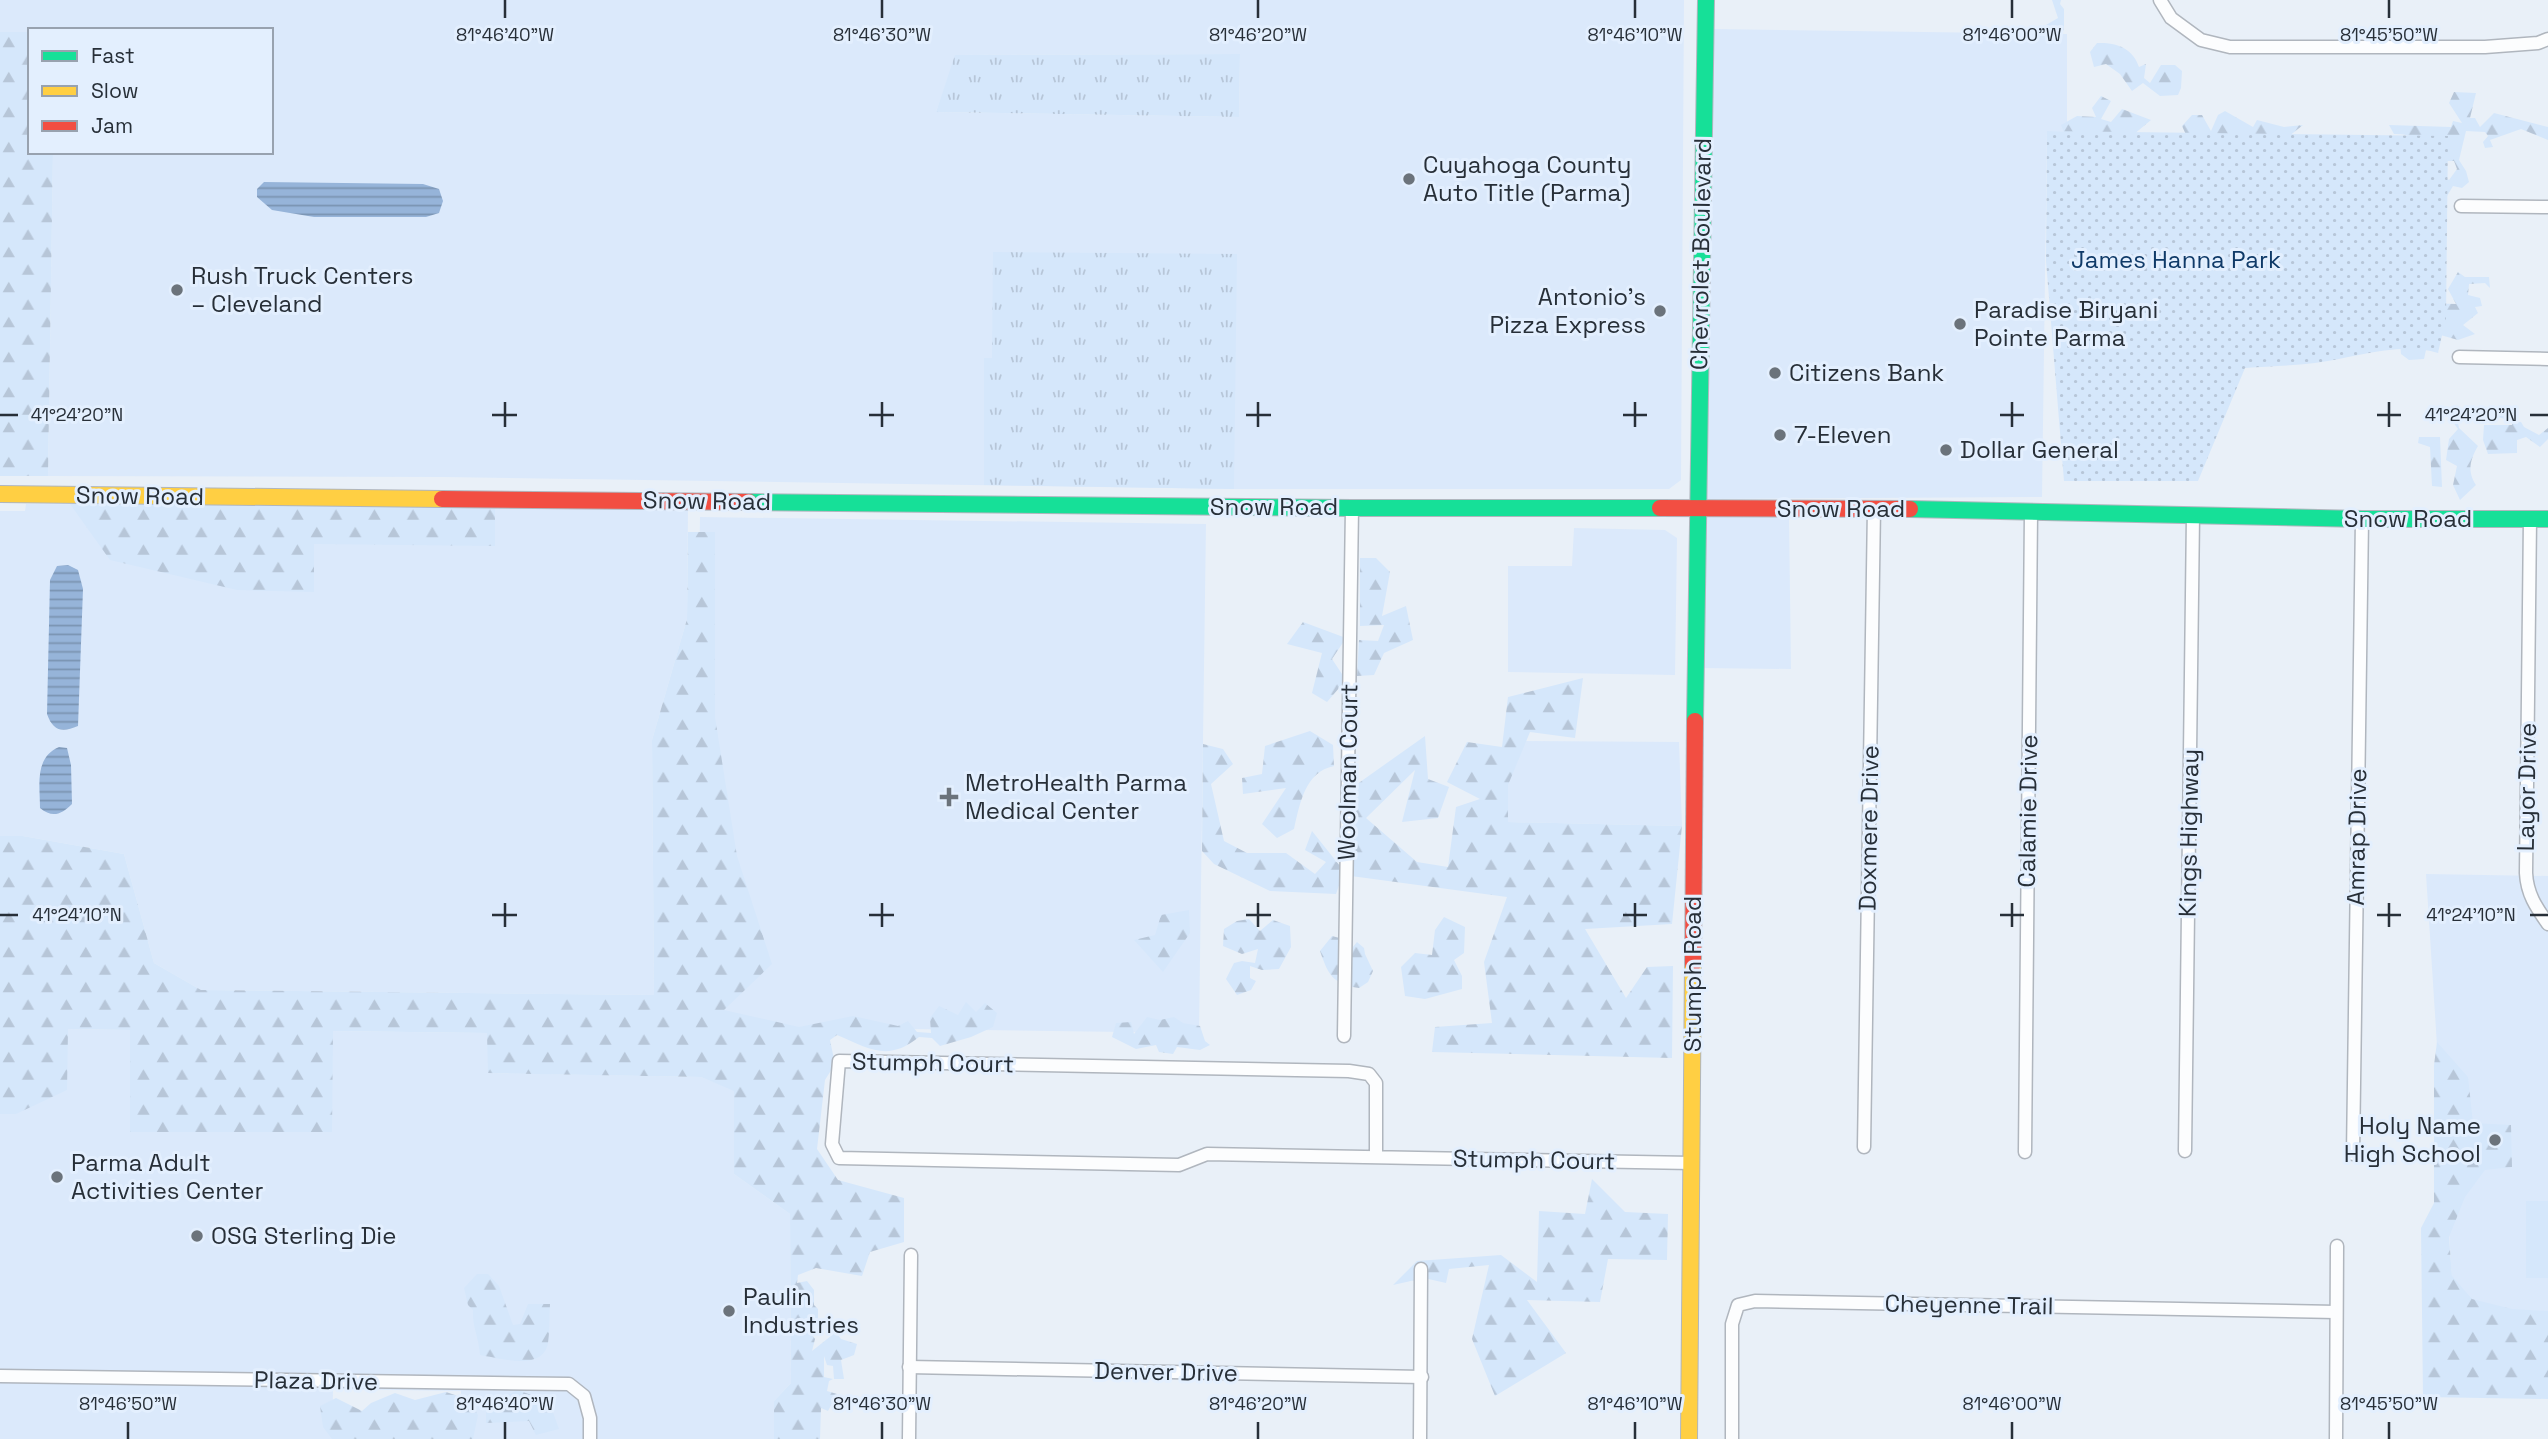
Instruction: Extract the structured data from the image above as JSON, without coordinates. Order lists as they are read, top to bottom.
{
  "streets": {
    "main road": ["Chevrolet Boulevard", "Snow Road", "Stumph Road"],
    "street": [
      "Woolman Court",
      "Layor Drive",
      "Calamie Drive",
      "Doxmere Drive",
      "Kings Highway",
      "Amrap Drive",
      "Stumph Court",
      "Cheyenne Trail",
      "Denver Drive",
      "Plaza Drive"
    ]
  },
  "crossings": [
    ["Chevrolet Boulevard", "Snow Road"],
    ["Chevrolet Boulevard", "Stumph Road"],
    ["Snow Road", "Woolman Court"],
    ["Snow Road", "Layor Drive"],
    ["Snow Road", "Calamie Drive"],
    ["Snow Road", "Doxmere Drive"],
    ["Snow Road", "Kings Highway"],
    ["Snow Road", "Amrap Drive"],
    ["Snow Road", "Stumph Road"],
    ["Stumph Road", "Stumph Court"]
  ],
  "parks": ["James Hanna Park"],
  "places": {
    "other": [
      "Cuyahoga County Auto Title (Parma)",
      "Rush Truck Centers – Cleveland",
      "Antonio's Pizza Express",
      "Paradise Biryani Pointe Parma",
      "Citizens Bank",
      "7-Eleven",
      "Dollar General",
      "Holy Name High School",
      "Parma Adult Activities Center",
      "OSG Sterling Die",
      "Paulin Industries"
    ],
    "health": ["MetroHealth Parma Medical Center"]
  },
  "legend": ["Fast", "Slow", "Jam"],
  "coordinates": [
    "81°46'40\"W",
    "81°46'30\"W",
    "81°46'20\"W",
    "81°46'10\"W",
    "81°46'00\"W",
    "81°45'50\"W",
    "41°24'20\"N",
    "41°24'10\"N",
    "81°46'50\"W"
  ]
}
